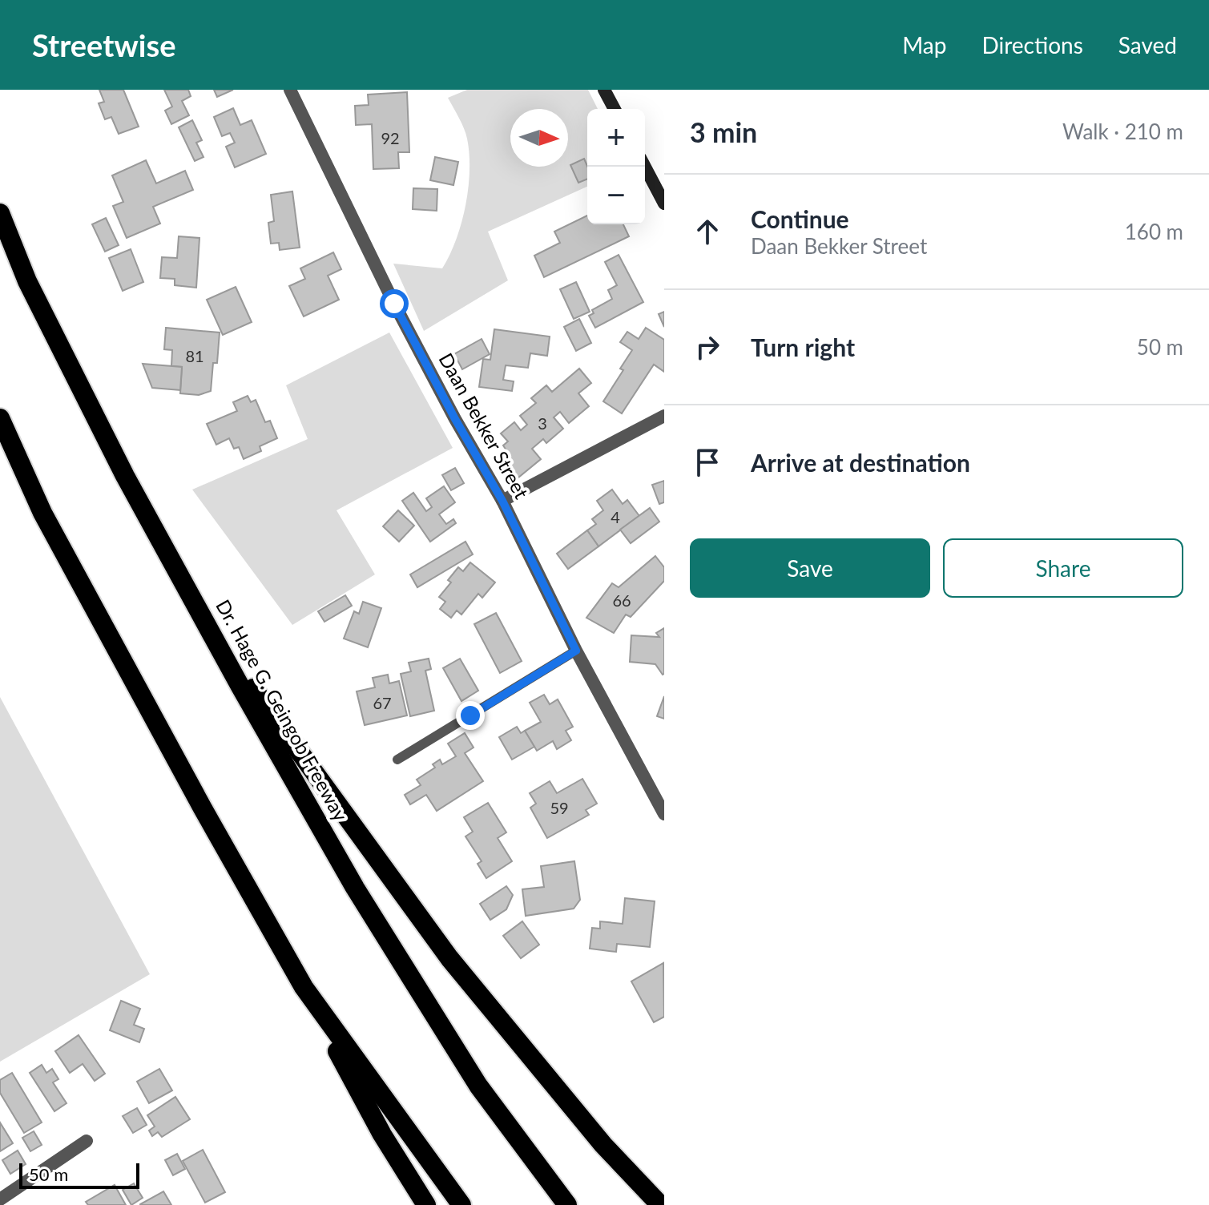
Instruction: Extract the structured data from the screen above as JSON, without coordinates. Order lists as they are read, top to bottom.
{
  "streets": {
    "highway": ["Dr. Hage G. Geingob Freeway"],
    "street": ["Daan Bekker Street"]
  },
  "house_numbers": [
    "92",
    "81",
    "3",
    "4",
    "66",
    "67",
    "59"
  ],
  "scale_bar": "50 m",
  "north": "right",
  "page": {
    "header": "Streetwise",
    "nav": ["Map", "Directions", "Saved"],
    "heading": ["3 min", "Walk · 210 m"],
    "map_buttons": ["+", "−"],
    "list": [
      ["Continue", "Daan Bekker Street", "160 m"],
      ["Turn right", "50 m"],
      "Arrive at destination"
    ],
    "buttons": ["Save", "Share"],
    "scale": "50 m"
  }
}
